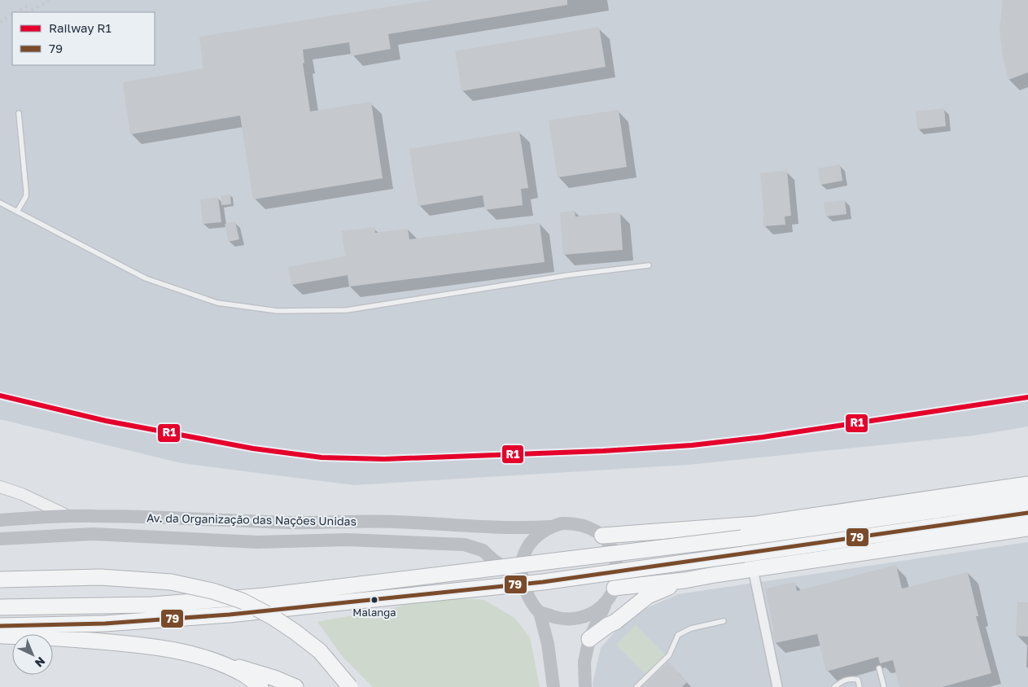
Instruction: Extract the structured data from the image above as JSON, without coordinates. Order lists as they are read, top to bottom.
{
  "streets": {
    "main road": ["Av. da Organização das Nações Unidas"]
  },
  "places": ["Malanga"],
  "lines": ["rail line R1", "transit line 79"],
  "legend": ["Railway R1", "79"],
  "north": "bottom right"
}
